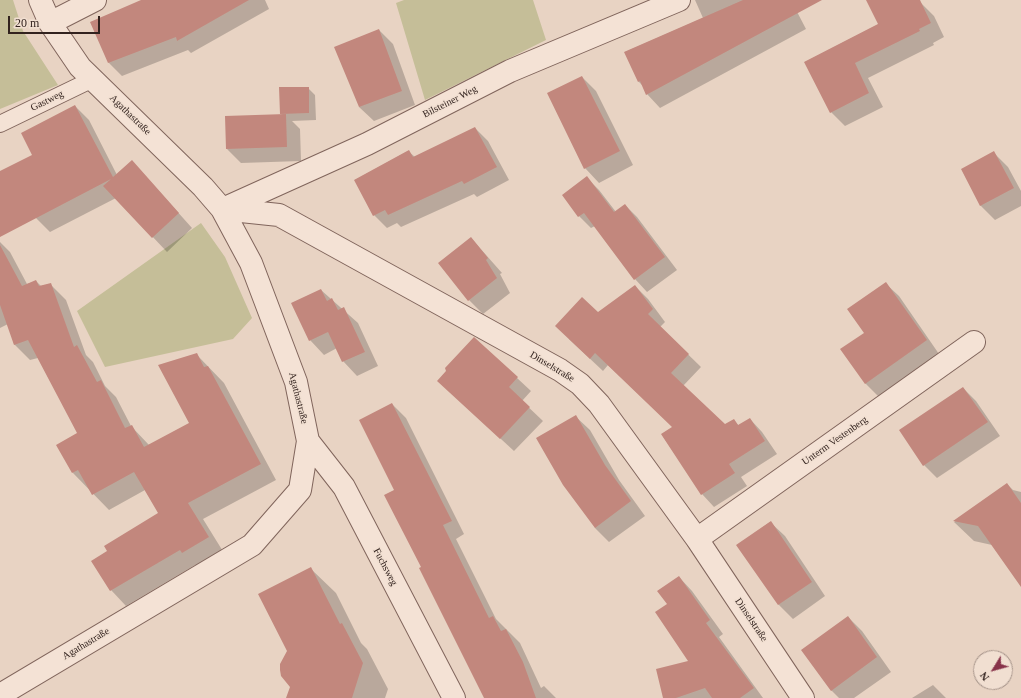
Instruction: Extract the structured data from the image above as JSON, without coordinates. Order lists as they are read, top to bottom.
{
  "streets": {
    "street": [
      "Bilsteiner Weg",
      "Agathastraße",
      "Dinselstraße",
      "Unterm Vestenberg",
      "Fuchsweg"
    ],
    "lane": ["Gastweg"]
  },
  "crossings": [
    ["Gastweg", "Agathastraße"],
    ["Bilsteiner Weg", "Agathastraße"],
    ["Bilsteiner Weg", "Dinselstraße"],
    ["Agathastraße", "Dinselstraße"],
    ["Agathastraße", "Fuchsweg"],
    ["Dinselstraße", "Unterm Vestenberg"]
  ],
  "scale_bar": "20 m",
  "north": "bottom left"
}
